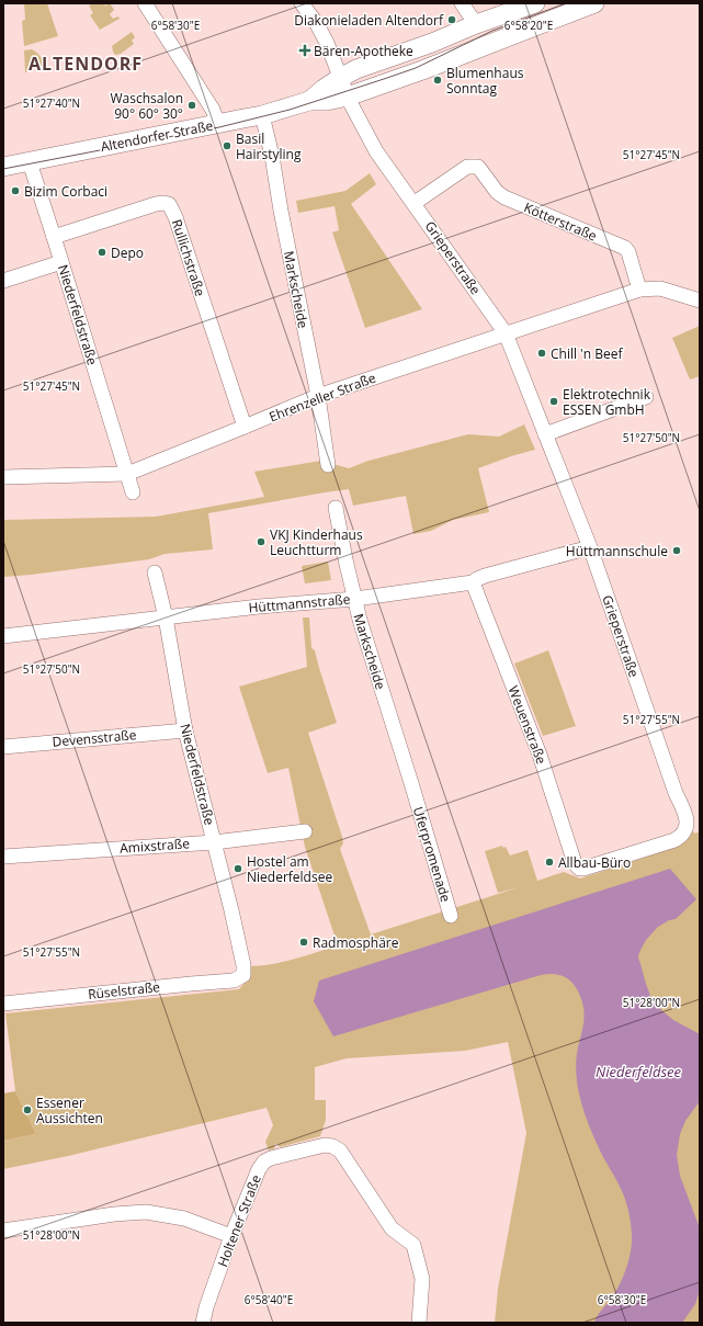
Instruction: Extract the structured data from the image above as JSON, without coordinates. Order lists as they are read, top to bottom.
{
  "streets": {
    "main road": ["Altendorfer Straße"],
    "street": [
      "Kötterstraße",
      "Rullichstraße",
      "Grieperstraße",
      "Markscheide",
      "Niederfeldstraße",
      "Ehrenzeller Straße",
      "Hüttmannstraße",
      "Weuenstraße",
      "Devensstraße",
      "Amixstraße",
      "Uferpromenade",
      "Rüselstraße",
      "Holtener Straße"
    ]
  },
  "crossings": [
    ["Altendorfer Straße", "Grieperstraße"],
    ["Altendorfer Straße", "Markscheide"],
    ["Altendorfer Straße", "Niederfeldstraße"],
    ["Kötterstraße", "Grieperstraße"],
    ["Kötterstraße", "Ehrenzeller Straße"],
    ["Rullichstraße", "Niederfeldstraße"],
    ["Rullichstraße", "Ehrenzeller Straße"],
    ["Grieperstraße", "Ehrenzeller Straße"],
    ["Grieperstraße", "Hüttmannstraße"],
    ["Grieperstraße", "Weuenstraße"],
    ["Markscheide", "Ehrenzeller Straße"],
    ["Markscheide", "Hüttmannstraße"],
    ["Markscheide", "Uferpromenade"],
    ["Niederfeldstraße", "Ehrenzeller Straße"],
    ["Niederfeldstraße", "Hüttmannstraße"],
    ["Niederfeldstraße", "Devensstraße"],
    ["Niederfeldstraße", "Amixstraße"],
    ["Niederfeldstraße", "Rüselstraße"],
    ["Hüttmannstraße", "Weuenstraße"]
  ],
  "districts": ["ALTENDORF"],
  "water": ["Niederfeldsee"],
  "places": {
    "other": [
      "Diakonieladen Altendorf",
      "Blumenhaus Sonntag",
      "Waschsalon 90° 60° 30°",
      "Basil Hairstyling",
      "Bizim Corbaci",
      "Depo",
      "Chill 'n Beef",
      "Elektrotechnik ESSEN GmbH",
      "VKJ Kinderhaus Leuchtturm",
      "Hüttmannschule",
      "Allbau-Büro",
      "Hostel am Niederfeldsee",
      "Radmosphäre",
      "Essener Aussichten"
    ],
    "health": ["Bären-Apotheke"]
  },
  "coordinates": [
    "6°58'30\"E",
    "6°58'20\"E",
    "51°27'40\"N",
    "51°27'45\"N",
    "51°27'50\"N",
    "51°27'55\"N",
    "51°28'00\"N",
    "6°58'40\"E"
  ]
}
